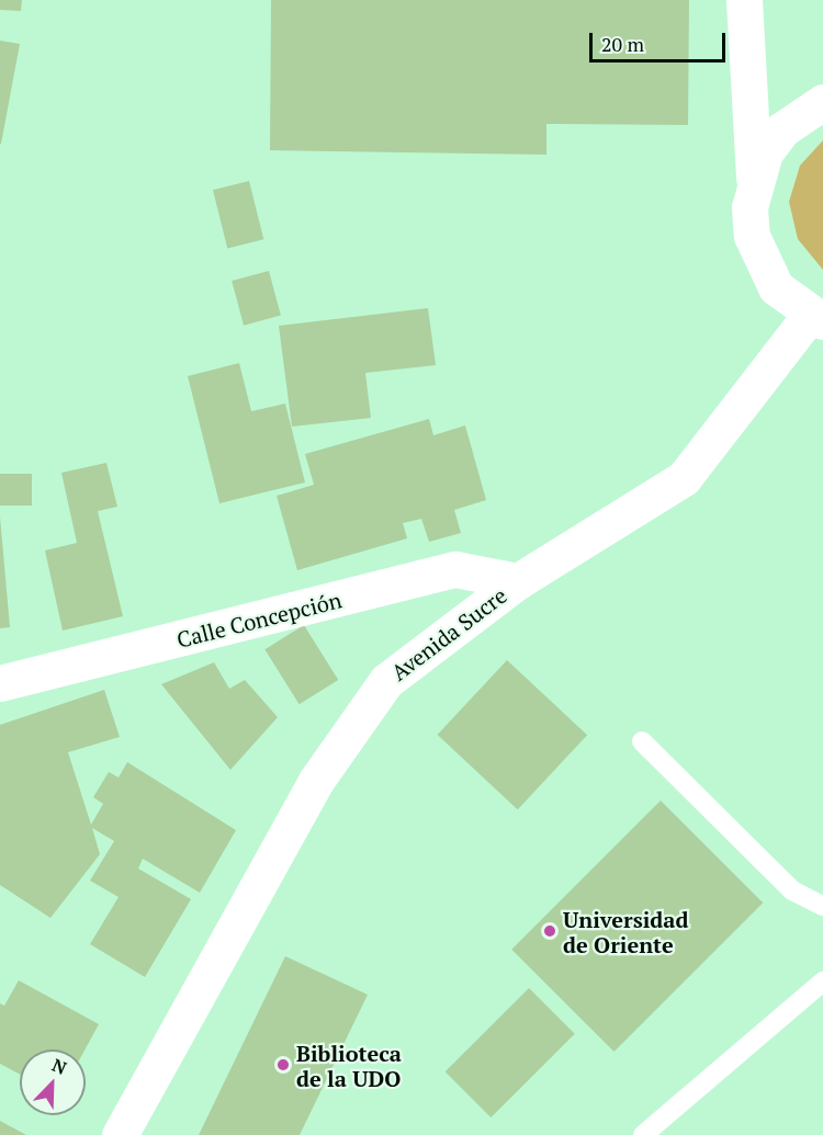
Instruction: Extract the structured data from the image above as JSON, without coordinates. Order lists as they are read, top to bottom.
{
  "streets": {
    "street": ["Calle Concepción", "Avenida Sucre"]
  },
  "crossings": [
    ["Calle Concepción", "Avenida Sucre"]
  ],
  "places": ["Universidad de Oriente", "Biblioteca de la UDO"],
  "scale_bar": "20 m",
  "north": "top right"
}
